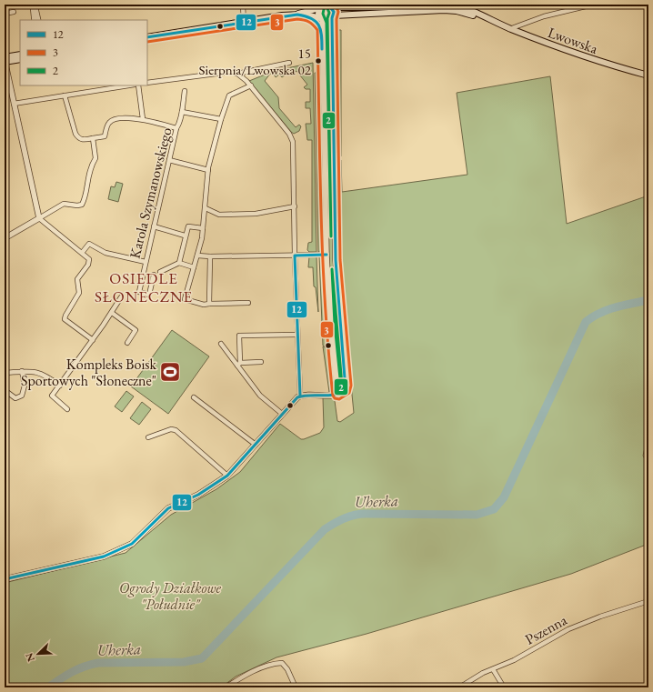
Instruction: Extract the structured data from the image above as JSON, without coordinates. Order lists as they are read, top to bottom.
{
  "streets": {
    "main road": ["Lwowska"],
    "street": ["Karola Szymanowskiego", "Pszenna"]
  },
  "districts": ["OSIEDLE SŁONECZNE"],
  "water": ["Uherka"],
  "parks": ["Ogrody Działkowe \"Południe\""],
  "places": {
    "other": ["15 Sierpnia/Lwowska 02"],
    "sports": ["Kompleks Boisk Sportowych \"Słoneczne\""]
  },
  "lines": ["transit line 12", "transit line 3", "transit line 2"],
  "legend": ["12", "3", "2"],
  "north": "bottom left"
}
